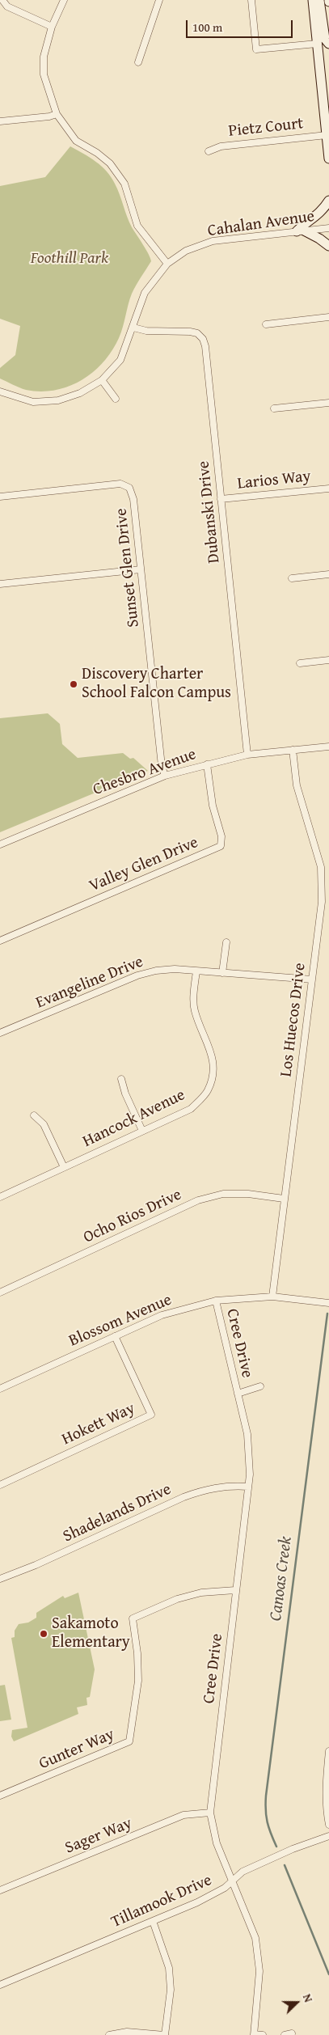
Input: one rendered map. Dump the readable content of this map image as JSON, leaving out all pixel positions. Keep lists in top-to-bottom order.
{
  "streets": {
    "street": [
      "Pietz Court",
      "Cahalan Avenue",
      "Larios Way",
      "Dubanski Drive",
      "Sunset Glen Drive",
      "Chesbro Avenue",
      "Valley Glen Drive",
      "Evangeline Drive",
      "Los Huecos Drive",
      "Hancock Avenue",
      "Ocho Rios Drive",
      "Blossom Avenue",
      "Cree Drive",
      "Hokett Way",
      "Shadelands Drive",
      "Gunter Way",
      "Sager Way",
      "Tillamook Drive"
    ]
  },
  "crossings": [
    ["Cahalan Avenue", "Dubanski Drive"],
    ["Larios Way", "Dubanski Drive"],
    ["Dubanski Drive", "Chesbro Avenue"],
    ["Sunset Glen Drive", "Chesbro Avenue"],
    ["Chesbro Avenue", "Valley Glen Drive"],
    ["Chesbro Avenue", "Los Huecos Drive"],
    ["Evangeline Drive", "Los Huecos Drive"],
    ["Evangeline Drive", "Hancock Avenue"],
    ["Los Huecos Drive", "Ocho Rios Drive"],
    ["Los Huecos Drive", "Blossom Avenue"],
    ["Blossom Avenue", "Cree Drive"],
    ["Blossom Avenue", "Hokett Way"],
    ["Cree Drive", "Shadelands Drive"],
    ["Cree Drive", "Gunter Way"],
    ["Cree Drive", "Sager Way"],
    ["Cree Drive", "Tillamook Drive"]
  ],
  "water": ["Canoas Creek"],
  "parks": ["Foothill Park"],
  "places": ["Discovery Charter School Falcon Campus", "Sakamoto Elementary"],
  "scale_bar": "100 m",
  "north": "right"
}
